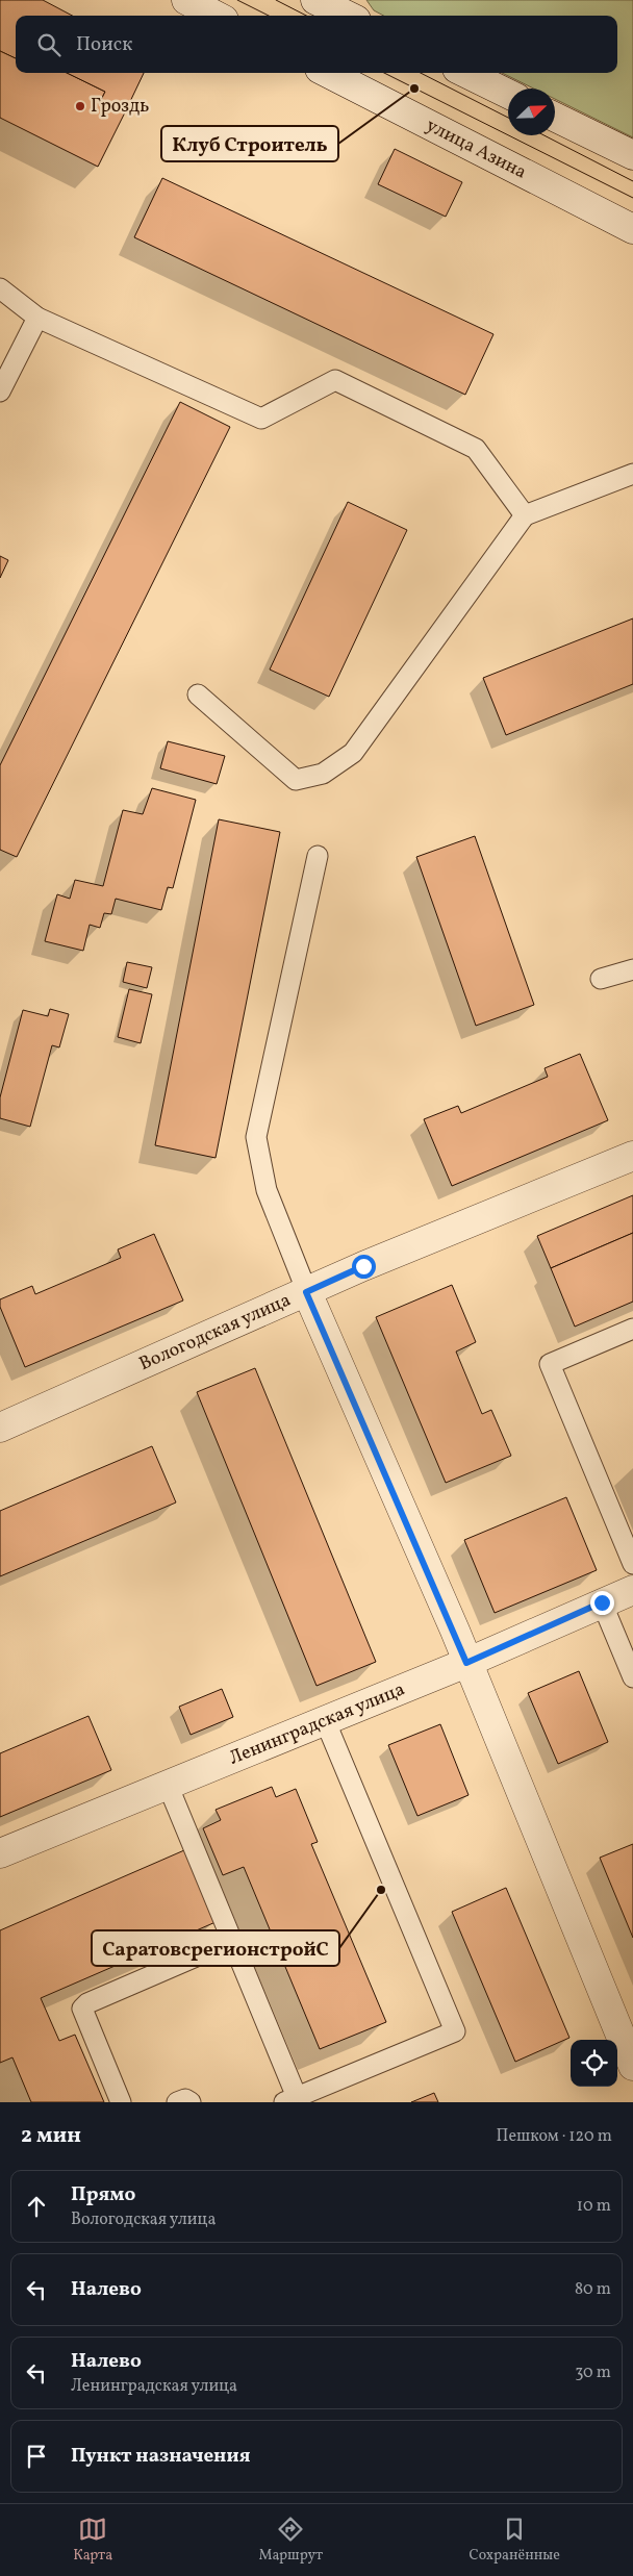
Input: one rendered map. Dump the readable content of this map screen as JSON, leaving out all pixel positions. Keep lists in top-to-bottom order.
{
  "streets": {
    "street": ["улица Азина", "Вологодская улица", "Ленинградская улица"]
  },
  "places": ["Клуб Строитель", "Гроздь", "СаратовсрегионстройС"],
  "north": "top right",
  "page": {
    "search": "Поиск",
    "heading": ["2 мин", "Пешком · 120 m"],
    "list": [
      ["Прямо", "Вологодская улица", "10 m"],
      ["Налево", "80 m"],
      ["Налево", "Ленинградская улица", "30 m"],
      "Пункт назначения"
    ],
    "nav": ["Карта", "Маршрут", "Сохранённые"]
  }
}
